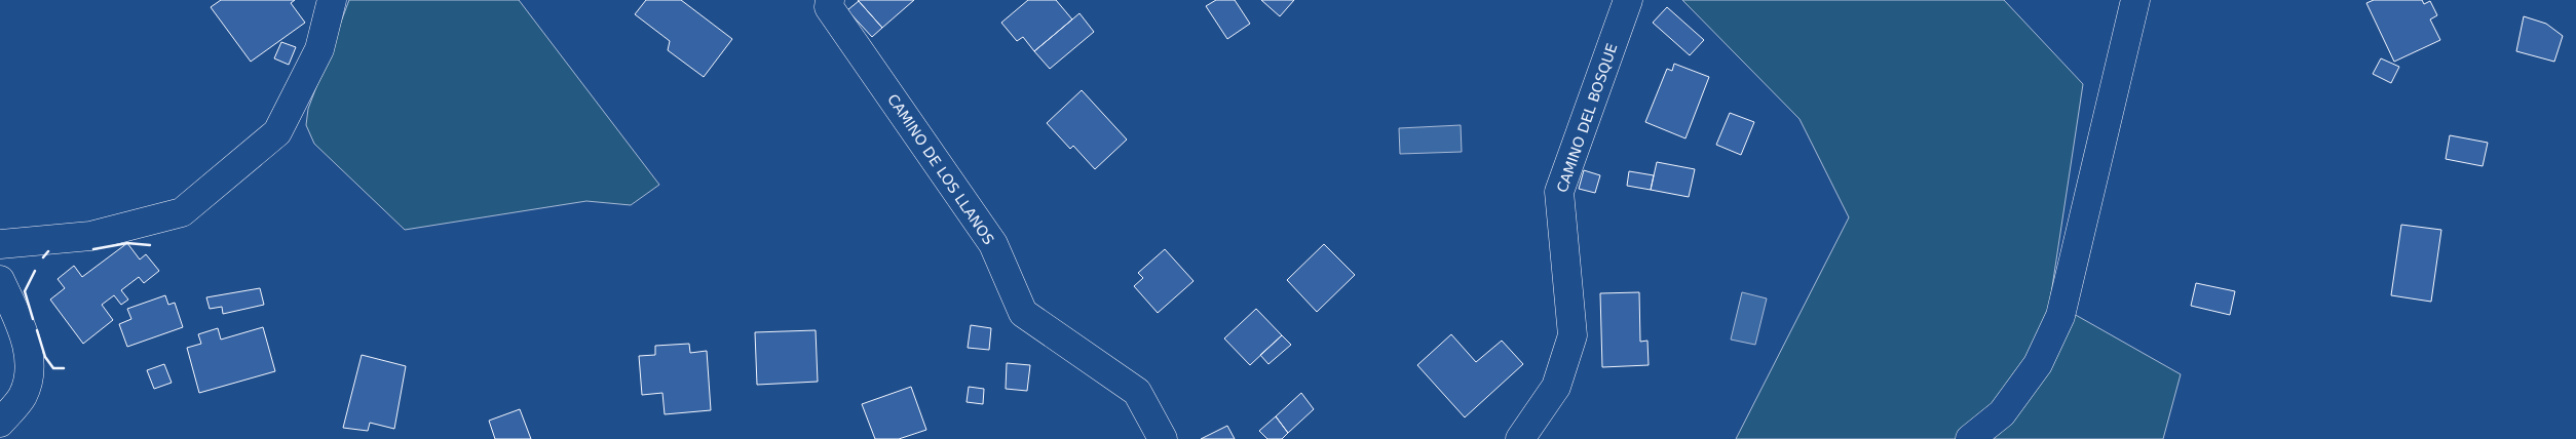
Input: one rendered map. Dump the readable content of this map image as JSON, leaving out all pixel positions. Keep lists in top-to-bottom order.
{
  "streets": {
    "main road": ["CAMINO DEL BOSQUE", "CAMINO DE LOS LLANOS"]
  }
}
